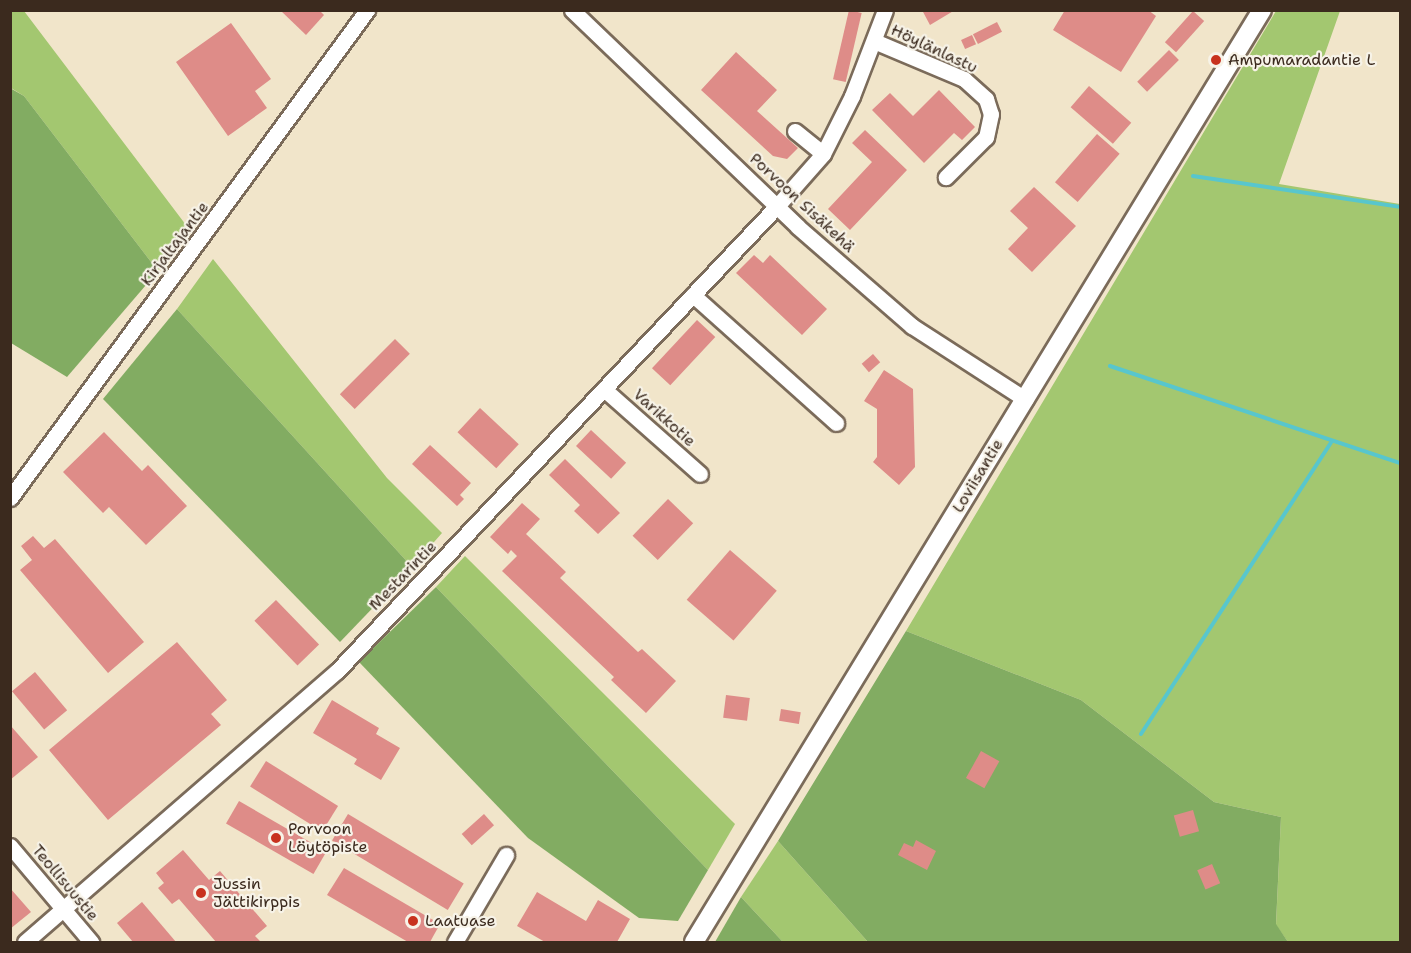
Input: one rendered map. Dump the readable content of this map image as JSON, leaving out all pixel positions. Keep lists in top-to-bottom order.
{
  "streets": {
    "main road": ["Loviisantie"],
    "street": [
      "Höylänlastu",
      "Porvoon Sisäkehä",
      "Kirjaltajantie",
      "Varikkotie",
      "Mestarintie",
      "Teollisuustie"
    ]
  },
  "crossings": [
    ["Höylänlastu", "Mestarintie"],
    ["Porvoon Sisäkehä", "Loviisantie"],
    ["Porvoon Sisäkehä", "Mestarintie"],
    ["Varikkotie", "Mestarintie"],
    ["Mestarintie", "Teollisuustie"]
  ],
  "places": [
    "Ampumaradantie L",
    "Porvoon Löytöpiste",
    "Jussin Jättikirppis",
    "Laatuase"
  ]
}
